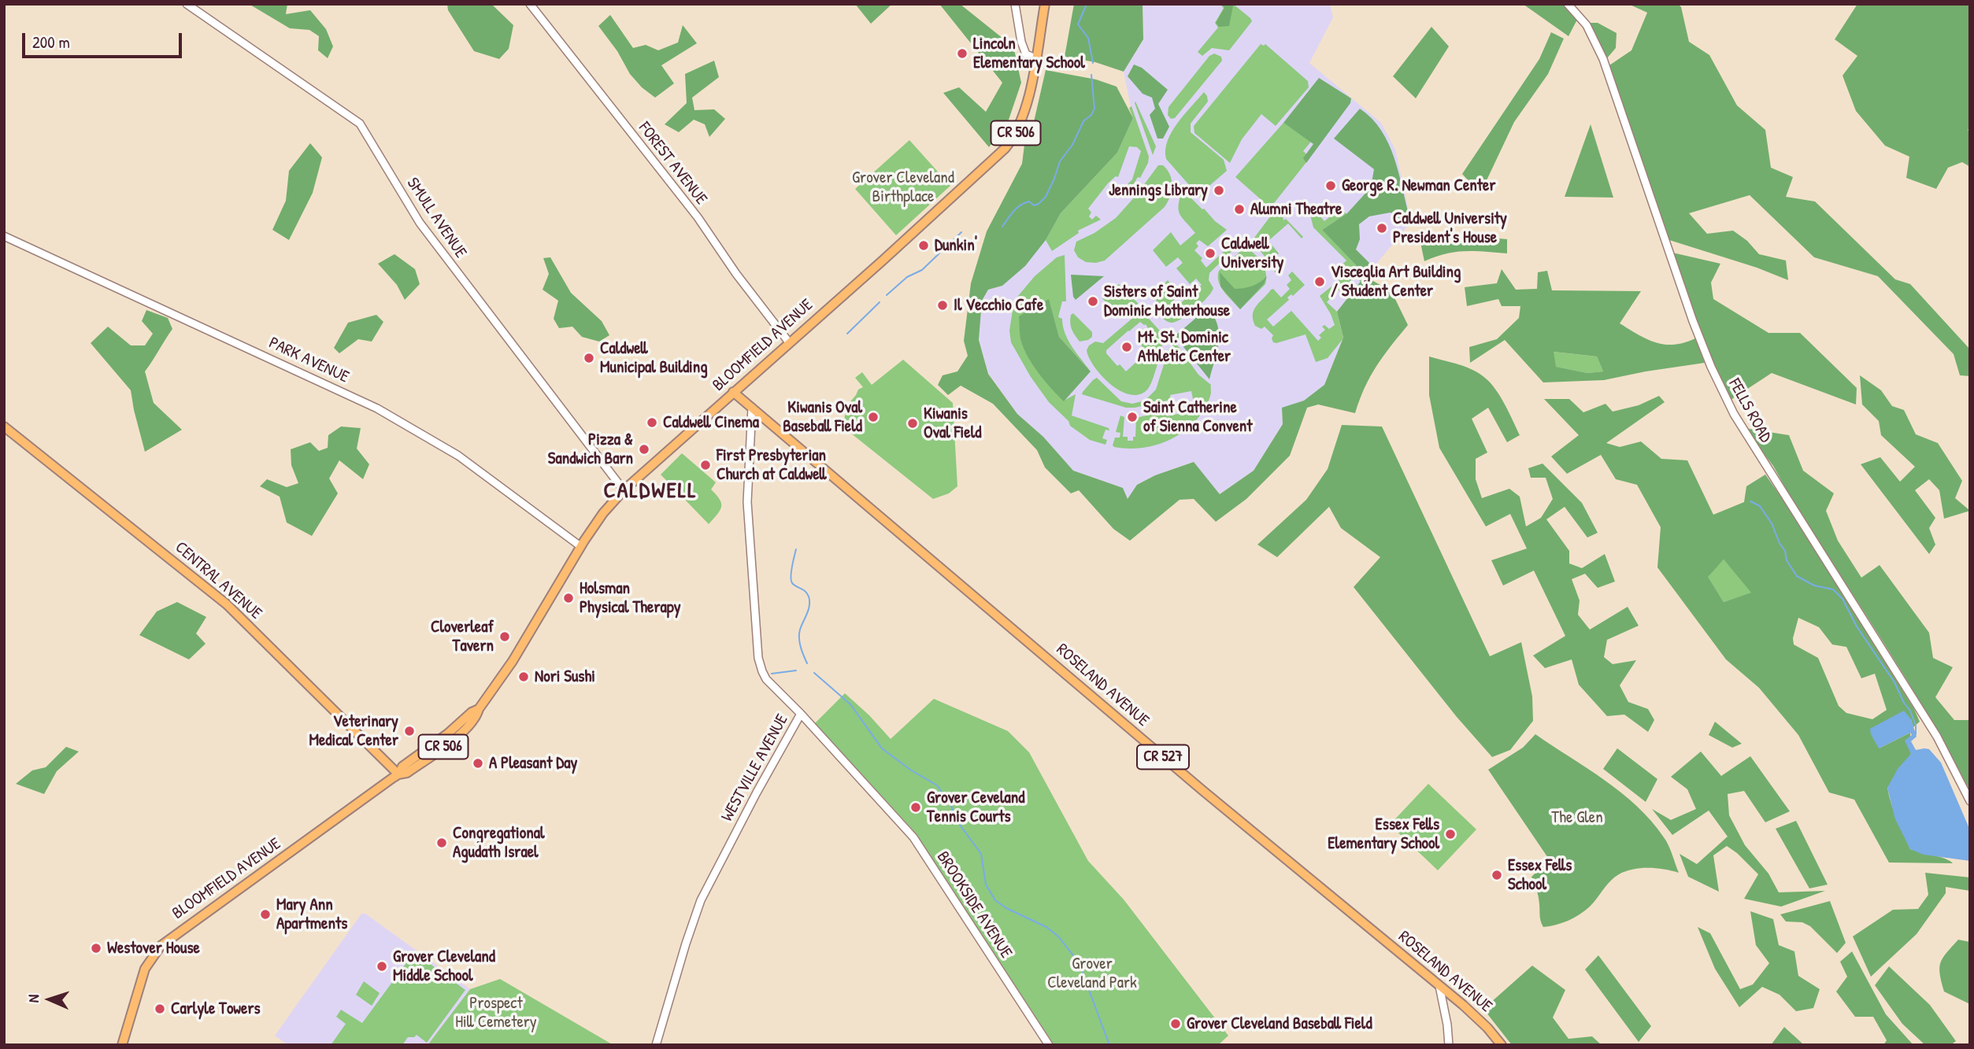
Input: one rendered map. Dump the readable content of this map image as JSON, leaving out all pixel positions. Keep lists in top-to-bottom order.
{
  "streets": {
    "main road": [
      "CR 506",
      "BLOOMFIELD AVENUE",
      "CENTRAL AVENUE",
      "ROSELAND AVENUE",
      "CR 527"
    ],
    "street": [
      "FOREST AVENUE",
      "SMULL AVENUE",
      "PARK AVENUE",
      "FELLS ROAD",
      "WESTVILLE AVENUE",
      "BROOKSIDE AVENUE"
    ]
  },
  "crossings": [
    ["FOREST AVENUE", "BLOOMFIELD AVENUE"],
    ["SMULL AVENUE", "BLOOMFIELD AVENUE"],
    ["BLOOMFIELD AVENUE", "PARK AVENUE"],
    ["BLOOMFIELD AVENUE", "CENTRAL AVENUE"],
    ["BLOOMFIELD AVENUE", "ROSELAND AVENUE"],
    ["ROSELAND AVENUE", "WESTVILLE AVENUE"],
    ["WESTVILLE AVENUE", "BROOKSIDE AVENUE"]
  ],
  "districts": ["CALDWELL"],
  "parks": [
    "Grover Cleveland Birthplace",
    "The Glen",
    "Grover Cleveland Park",
    "Prospect Hill Cemetery"
  ],
  "places": [
    "Lincoln Elementary School",
    "George R. Newman Center",
    "Jennings Library",
    "Alumni Theatre",
    "Caldwell University President's House",
    "Dunkin'",
    "Caldwell University",
    "Visceglia Art Building / Student Center",
    "Sisters of Saint Dominic Motherhouse",
    "Il Vecchio Cafe",
    "Mt. St. Dominic Athletic Center",
    "Caldwell Municipal Building",
    "Kiwanis Oval Baseball Field",
    "Saint Catherine of Sienna Convent",
    "Caldwell Cinema",
    "Kiwanis Oval Field",
    "Pizza & Sandwich Barn",
    "First Presbyterian Church at Caldwell",
    "Holsman Physical Therapy",
    "Cloverleaf Tavern",
    "Nori Sushi",
    "Veterinary Medical Center",
    "A Pleasant Day",
    "Grover Ceveland Tennis Courts",
    "Essex Fells Elementary School",
    "Congregational Agudath Israel",
    "Essex Fells School",
    "Mary Ann Apartments",
    "Westover House",
    "Grover Cleveland Middle School",
    "Carlyle Towers",
    "Grover Cleveland Baseball Field"
  ],
  "scale_bar": "200 m",
  "north": "left"
}
